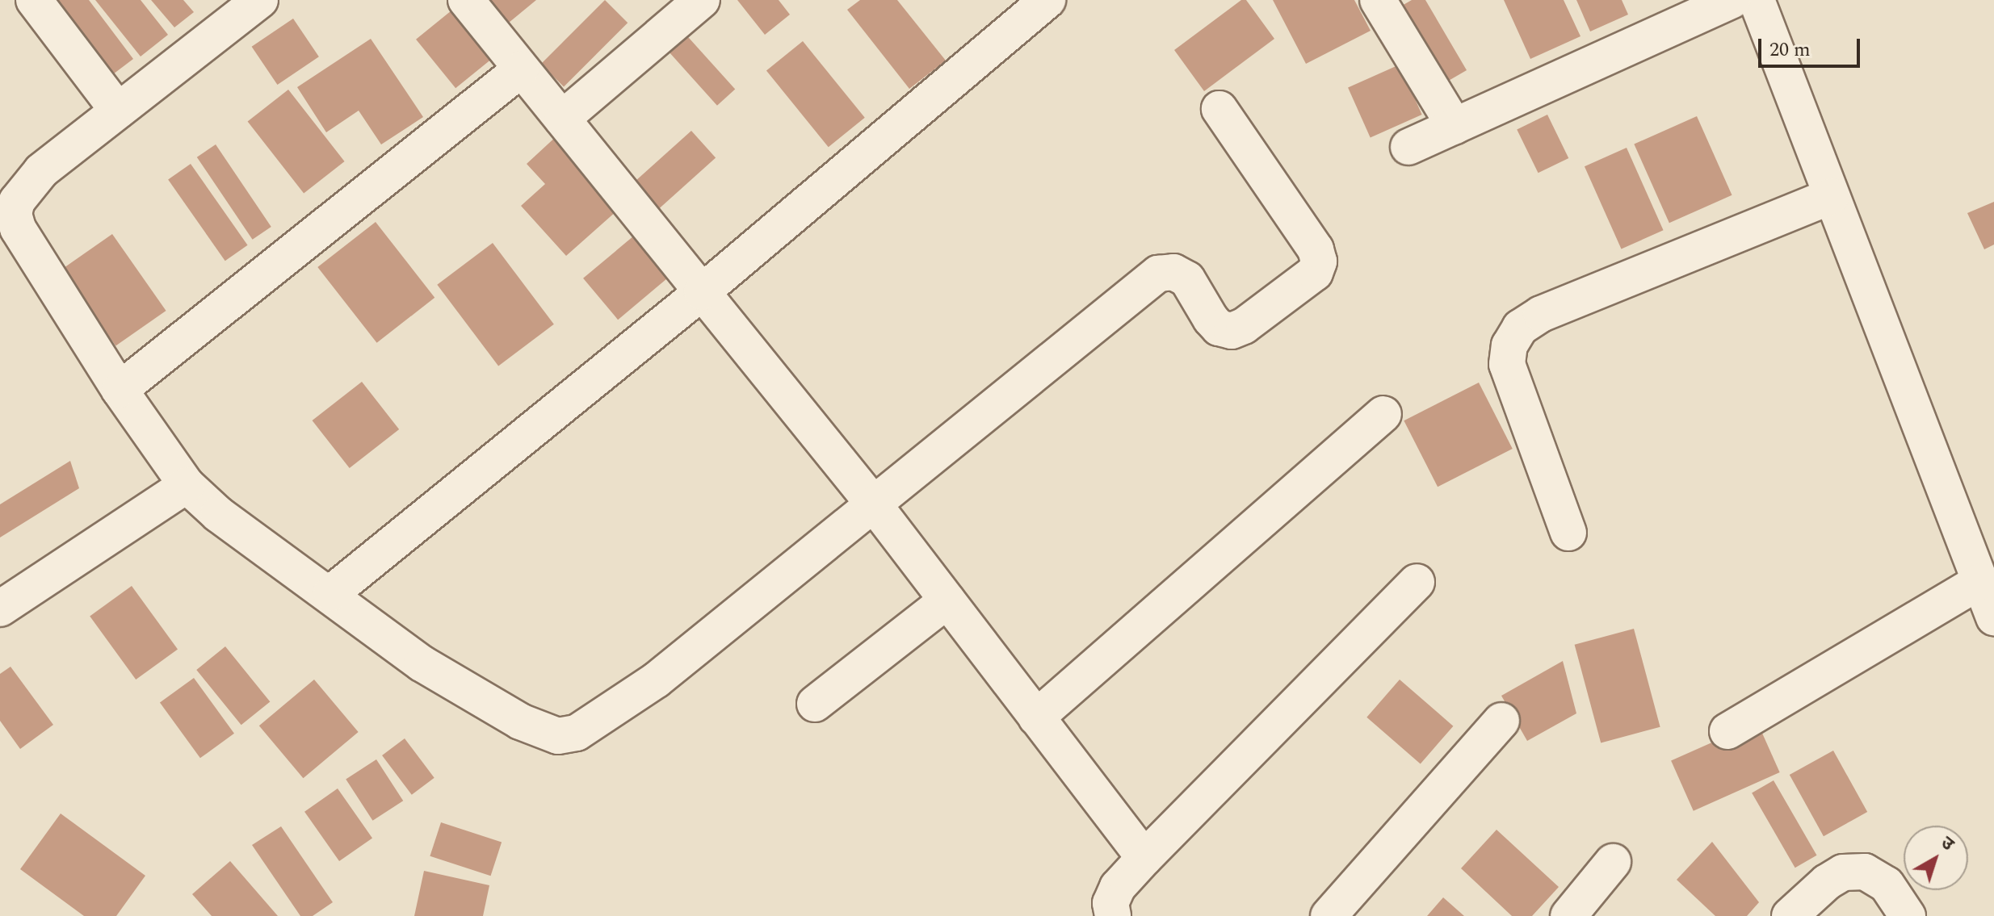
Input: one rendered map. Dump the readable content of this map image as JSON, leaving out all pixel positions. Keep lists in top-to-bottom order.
{
  "scale_bar": "20 m",
  "north": "top right"
}
